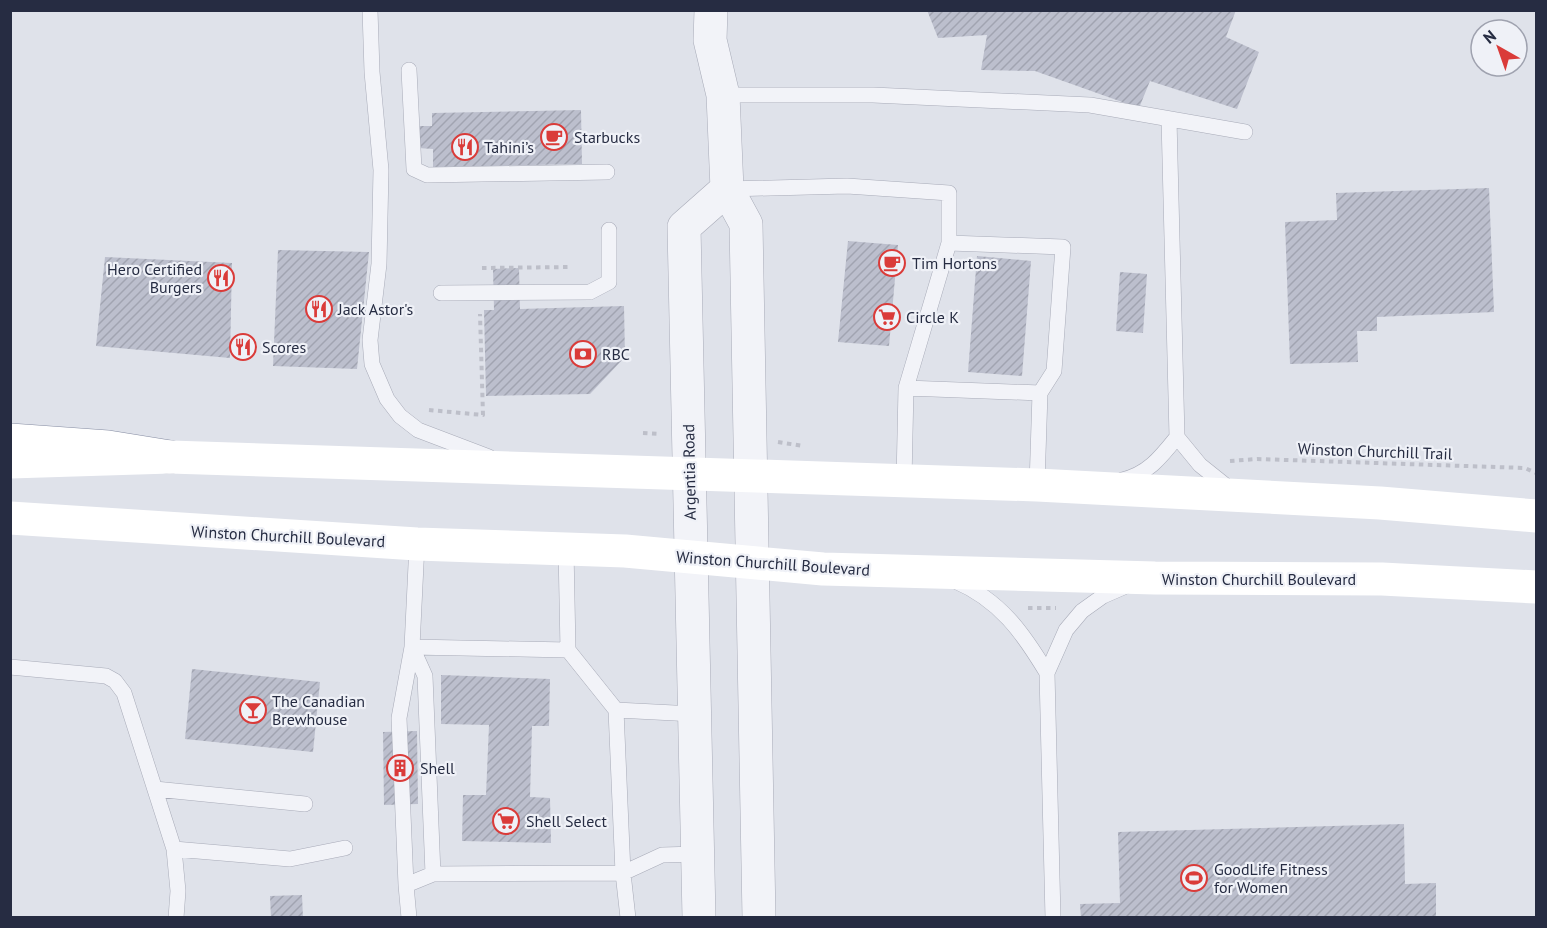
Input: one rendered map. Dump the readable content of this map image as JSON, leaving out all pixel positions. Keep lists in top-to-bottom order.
{
  "streets": {
    "main road": ["Winston Churchill Boulevard"],
    "street": ["Argentia Road"],
    "path": ["Winston Churchill Trail"]
  },
  "crossings": [
    ["Argentia Road", "Winston Churchill Boulevard"]
  ],
  "places": {
    "cafe": ["Starbucks", "Tim Hortons"],
    "restaurant": [
      "Tahini’s",
      "Hero Certified Burgers",
      "Jack Astor's",
      "Scores"
    ],
    "supermarket": ["Circle K", "Shell Select"],
    "bank": ["RBC"],
    "bar": ["The Canadian Brewhouse"],
    "building": ["Shell"],
    "sports": ["GoodLife Fitness for Women"]
  },
  "north": "top left"
}
